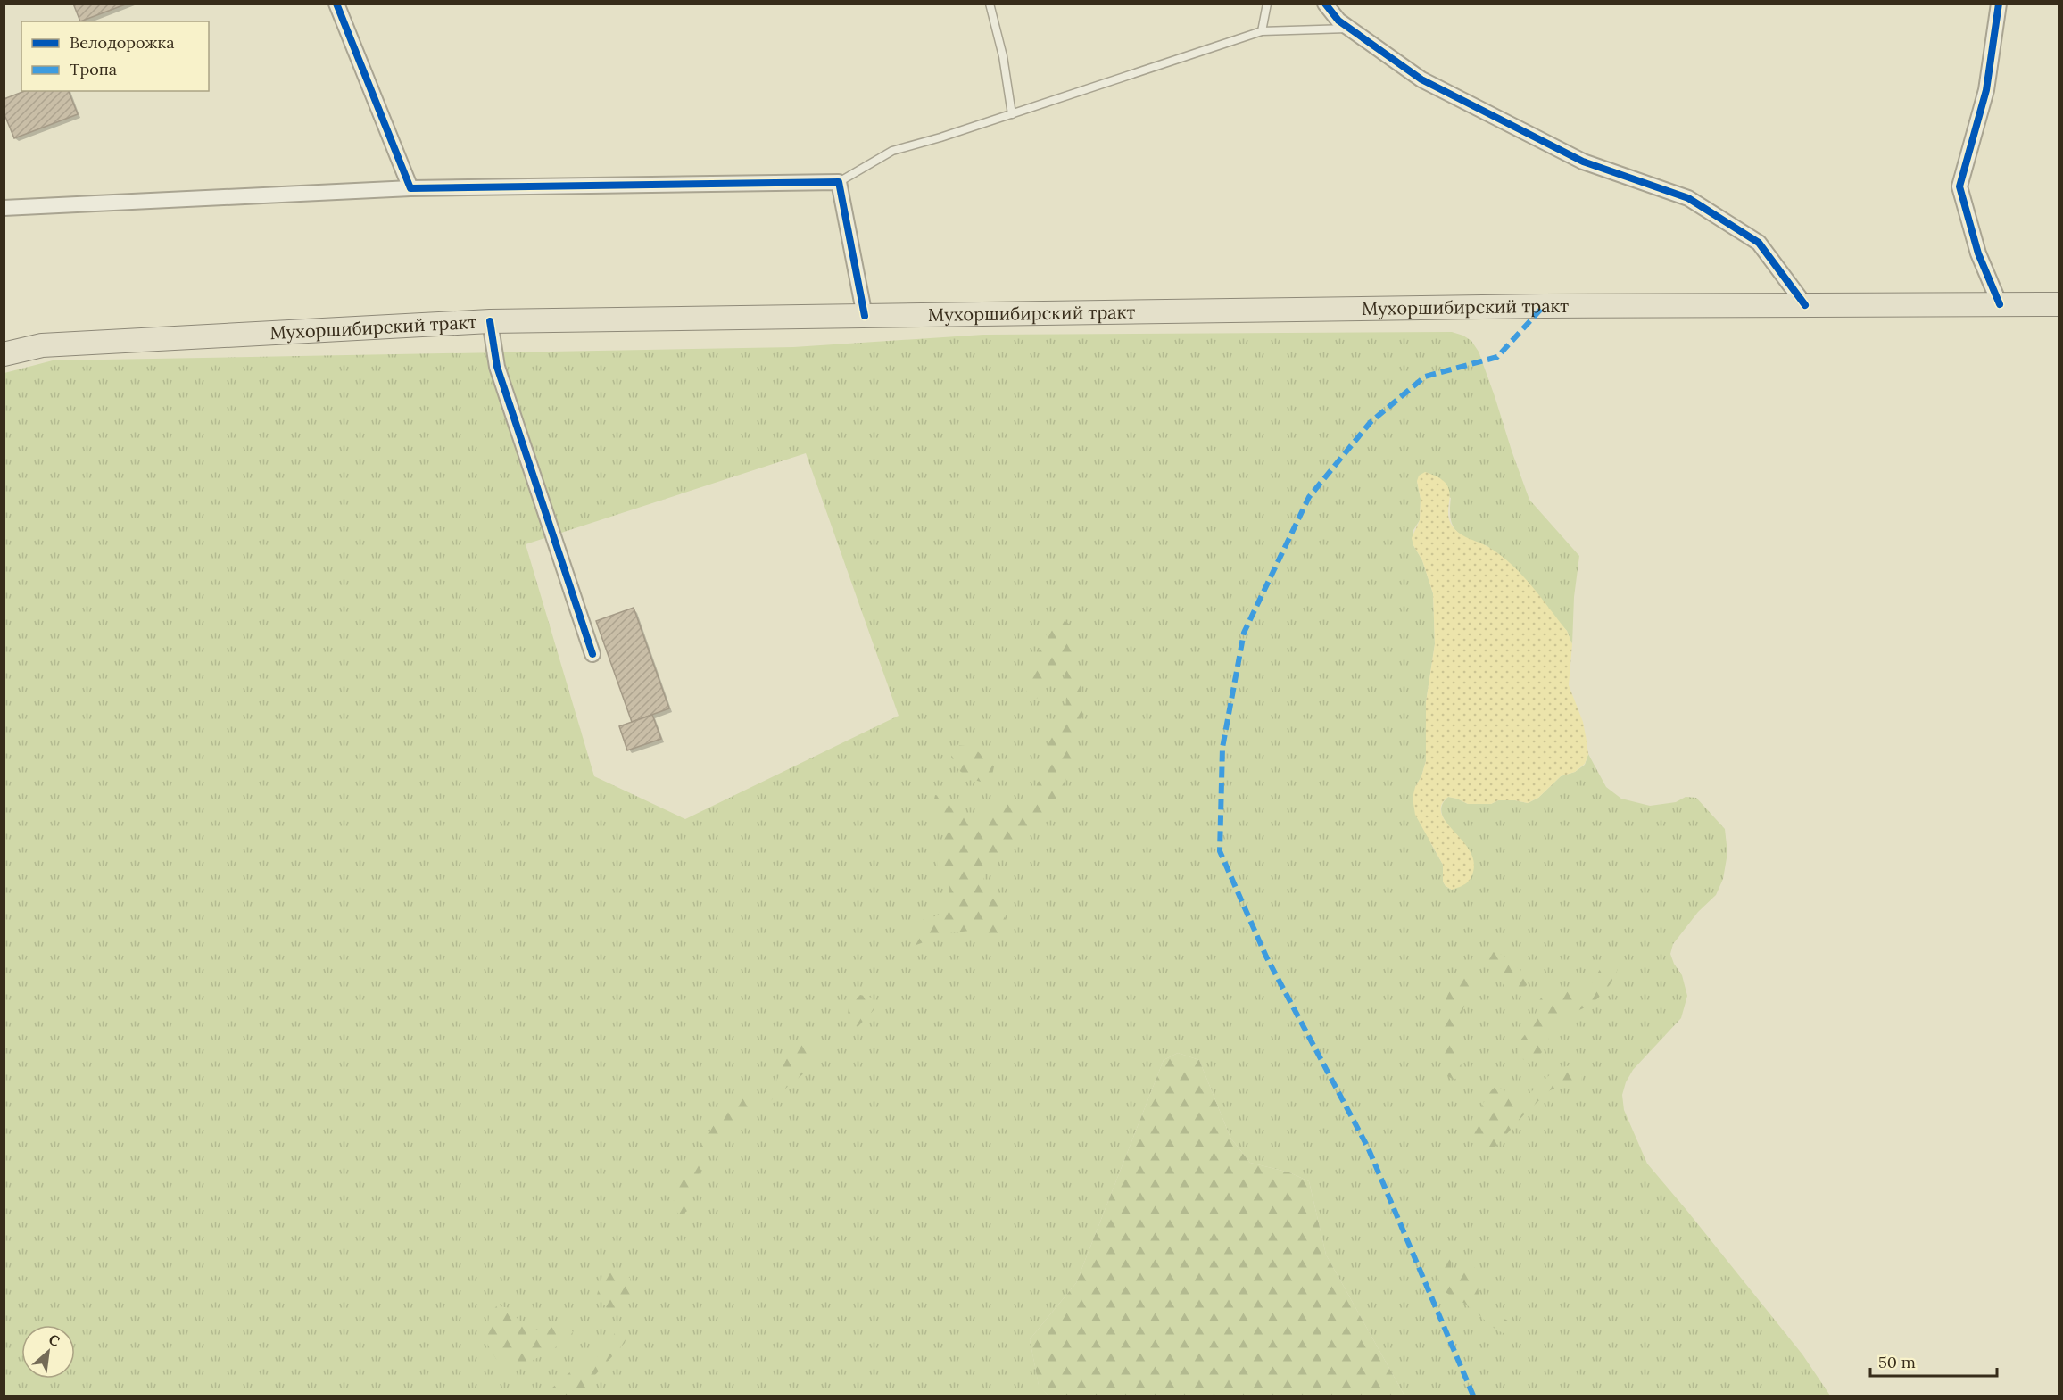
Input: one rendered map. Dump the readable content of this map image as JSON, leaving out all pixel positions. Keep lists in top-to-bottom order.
{
  "streets": {
    "main road": ["Мухоршибирский тракт"]
  },
  "legend": ["Велодорожка", "Тропа"],
  "scale_bar": "50 m",
  "north": "top right"
}
